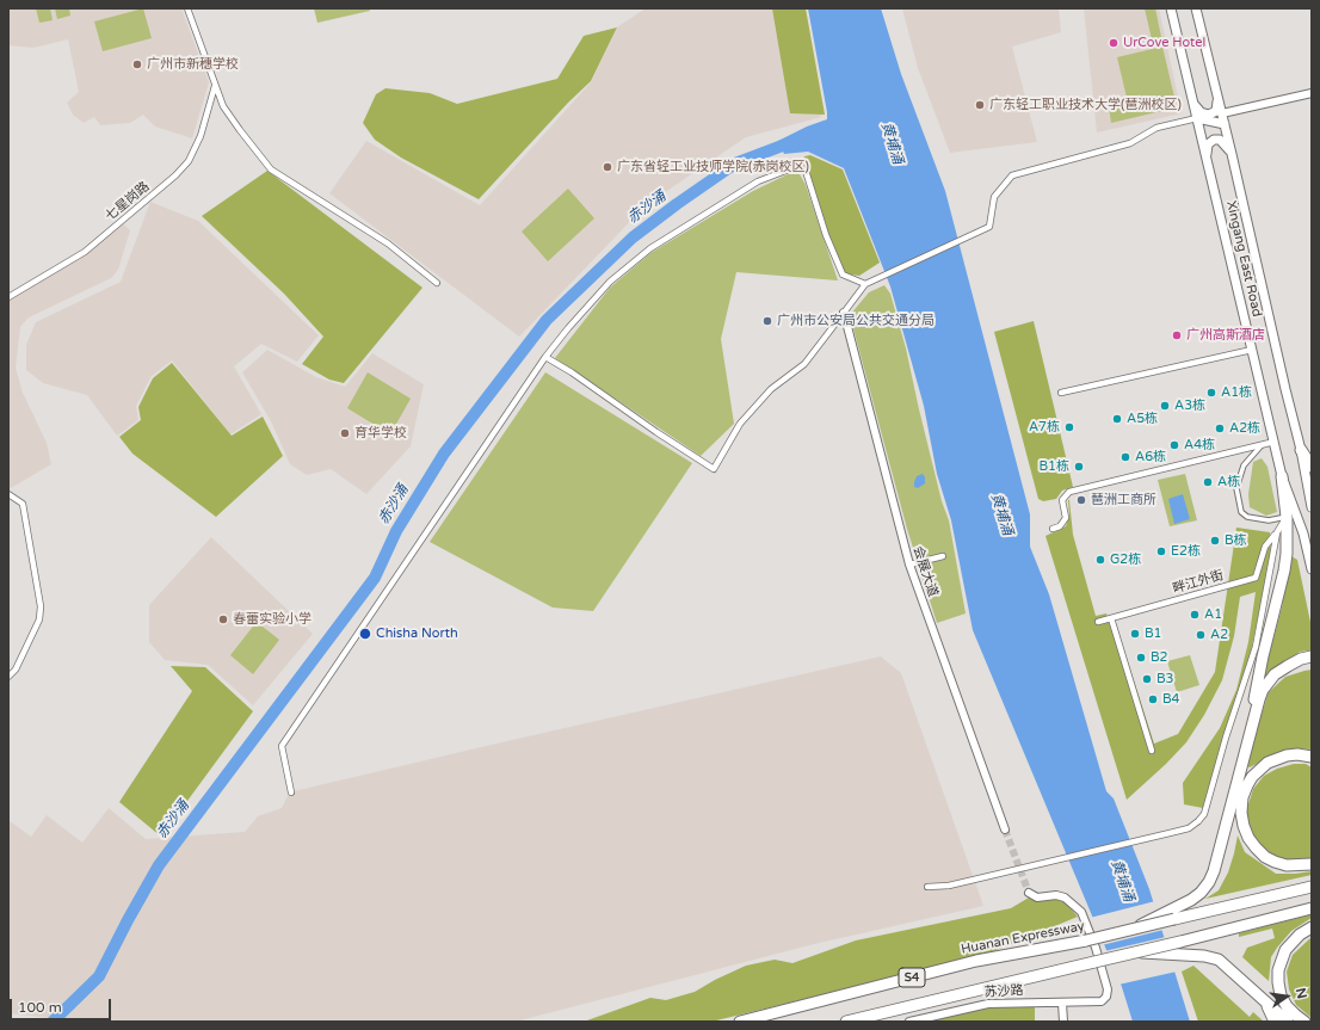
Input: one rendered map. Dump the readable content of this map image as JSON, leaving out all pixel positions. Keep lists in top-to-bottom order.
{
  "streets": {
    "highway": ["Huanan Expressway", "S4"],
    "main road": ["Xingang East Road"],
    "street": [
      "七星岗路",
      "会展大道",
      "畔江外街",
      "苏沙路"
    ]
  },
  "water": ["黄埔涌", "赤沙涌"],
  "places": [
    "UrCove Hotel",
    "广州市新穗学校",
    "广东轻工职业技术大学(琶洲校区)",
    "广东省轻工业技师学院(赤岗校区)",
    "广州市公安局公共交通分局",
    "广州高斯酒店",
    "A1栋",
    "A3栋",
    "A5栋",
    "A7栋",
    "A2栋",
    "育华学校",
    "A4栋",
    "A6栋",
    "B1栋",
    "A栋",
    "琶洲工商所",
    "B栋",
    "E2栋",
    "G2栋",
    "A1",
    "春蕾实验小学",
    "Chisha North",
    "B1",
    "A2",
    "B2",
    "B3",
    "B4"
  ],
  "scale_bar": "100 m",
  "north": "right"
}
